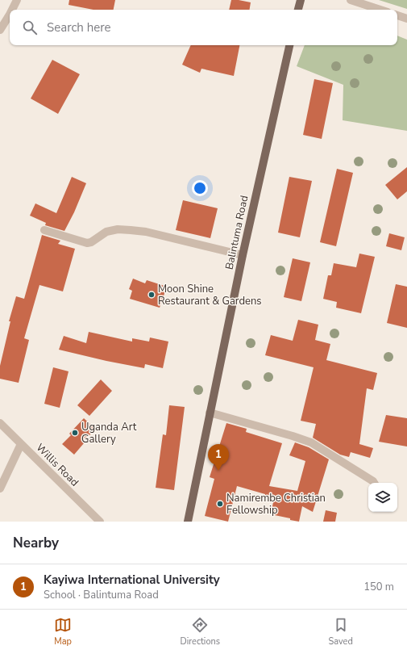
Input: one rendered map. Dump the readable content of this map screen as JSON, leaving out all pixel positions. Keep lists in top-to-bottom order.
{
  "streets": {
    "main road": ["Balintuma Road"],
    "street": ["Willis Road"]
  },
  "places": ["Moon Shine Restaurant & Gardens", "Uganda Art Gallery", "Namirembe Christian Fellowship"],
  "page": {
    "search": "Search here",
    "pins": "1",
    "heading": "Nearby",
    "list": [
      {
        "mark": "1",
        "name": "Kayiwa International University",
        "note": "School · Balintuma Road",
        "value": "150 m"
      }
    ],
    "nav": ["Map", "Directions", "Saved"]
  }
}
